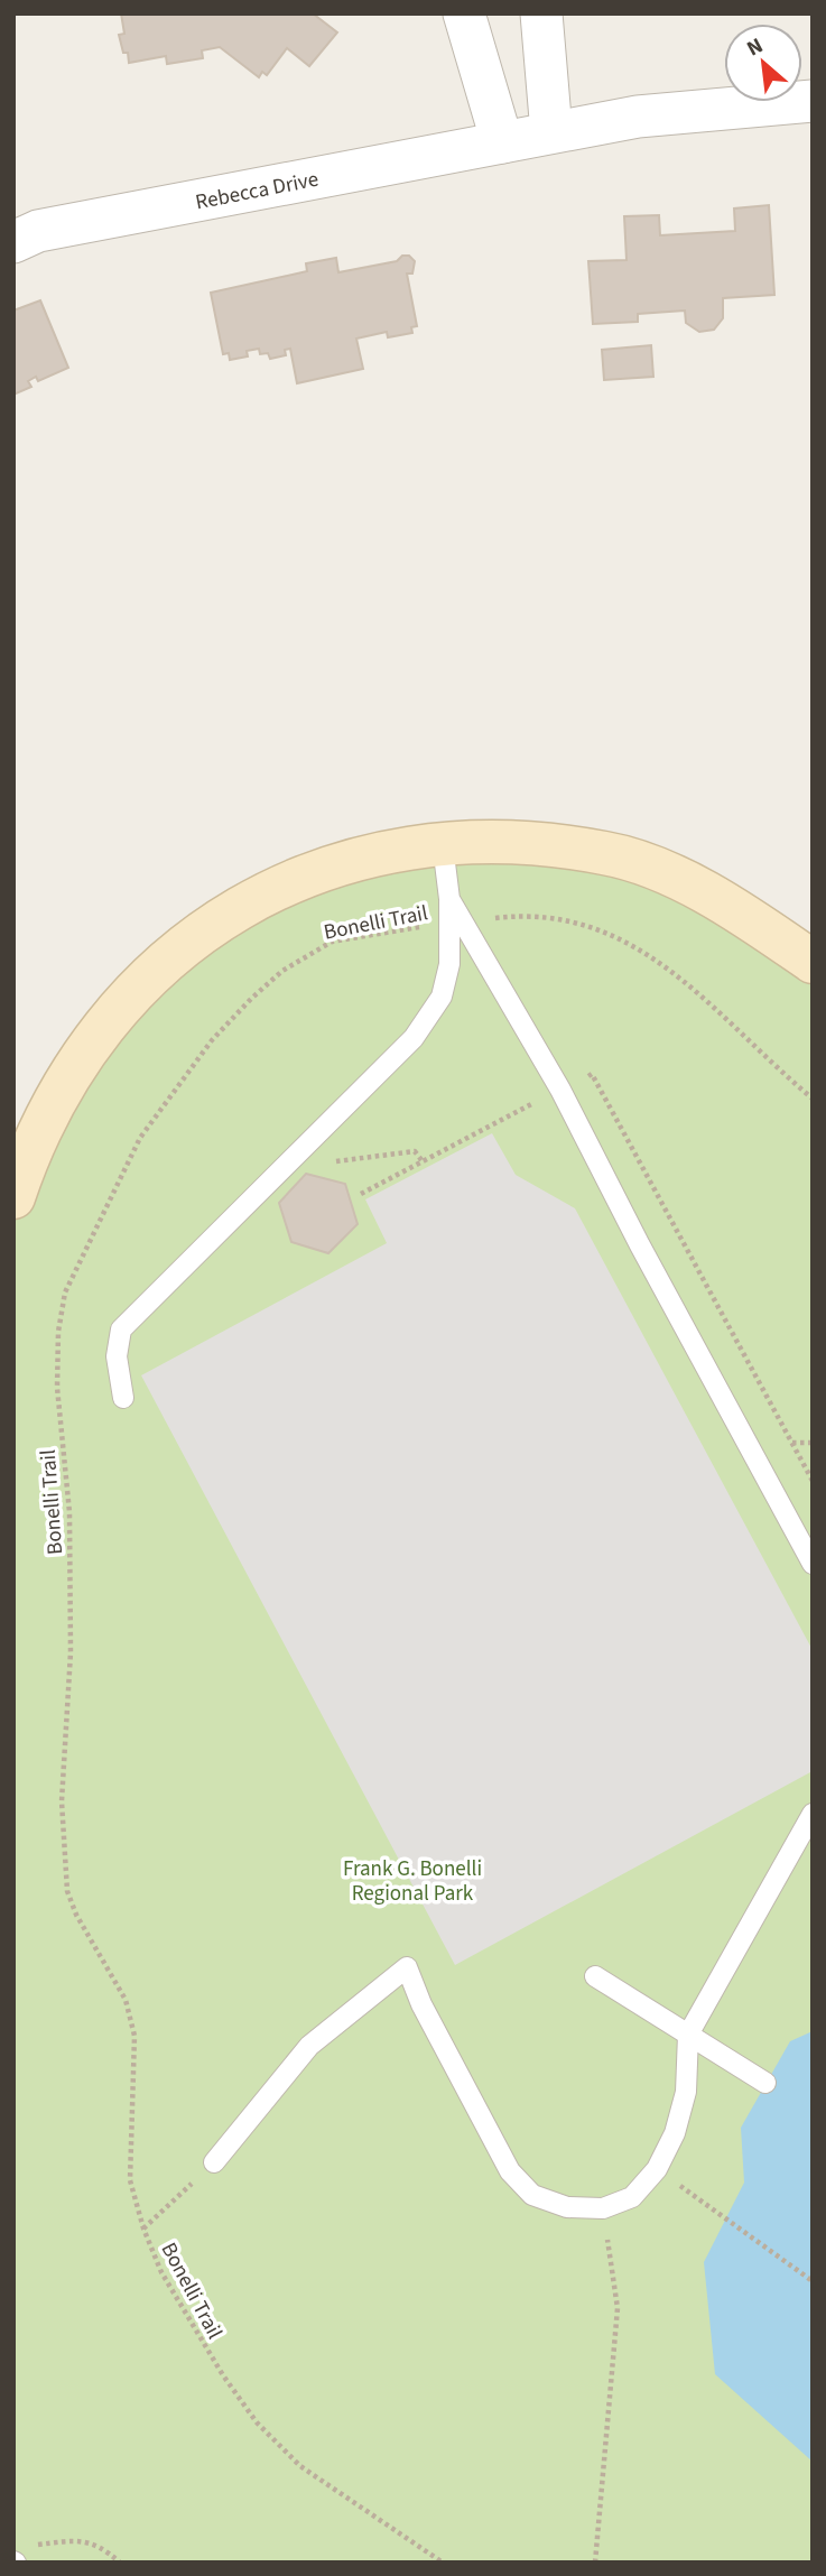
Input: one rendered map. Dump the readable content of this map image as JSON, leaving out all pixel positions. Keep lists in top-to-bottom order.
{
  "streets": {
    "street": ["Rebecca Drive"],
    "path": ["Bonelli Trail"]
  },
  "parks": ["Frank G. Bonelli Regional Park"],
  "north": "top left"
}
